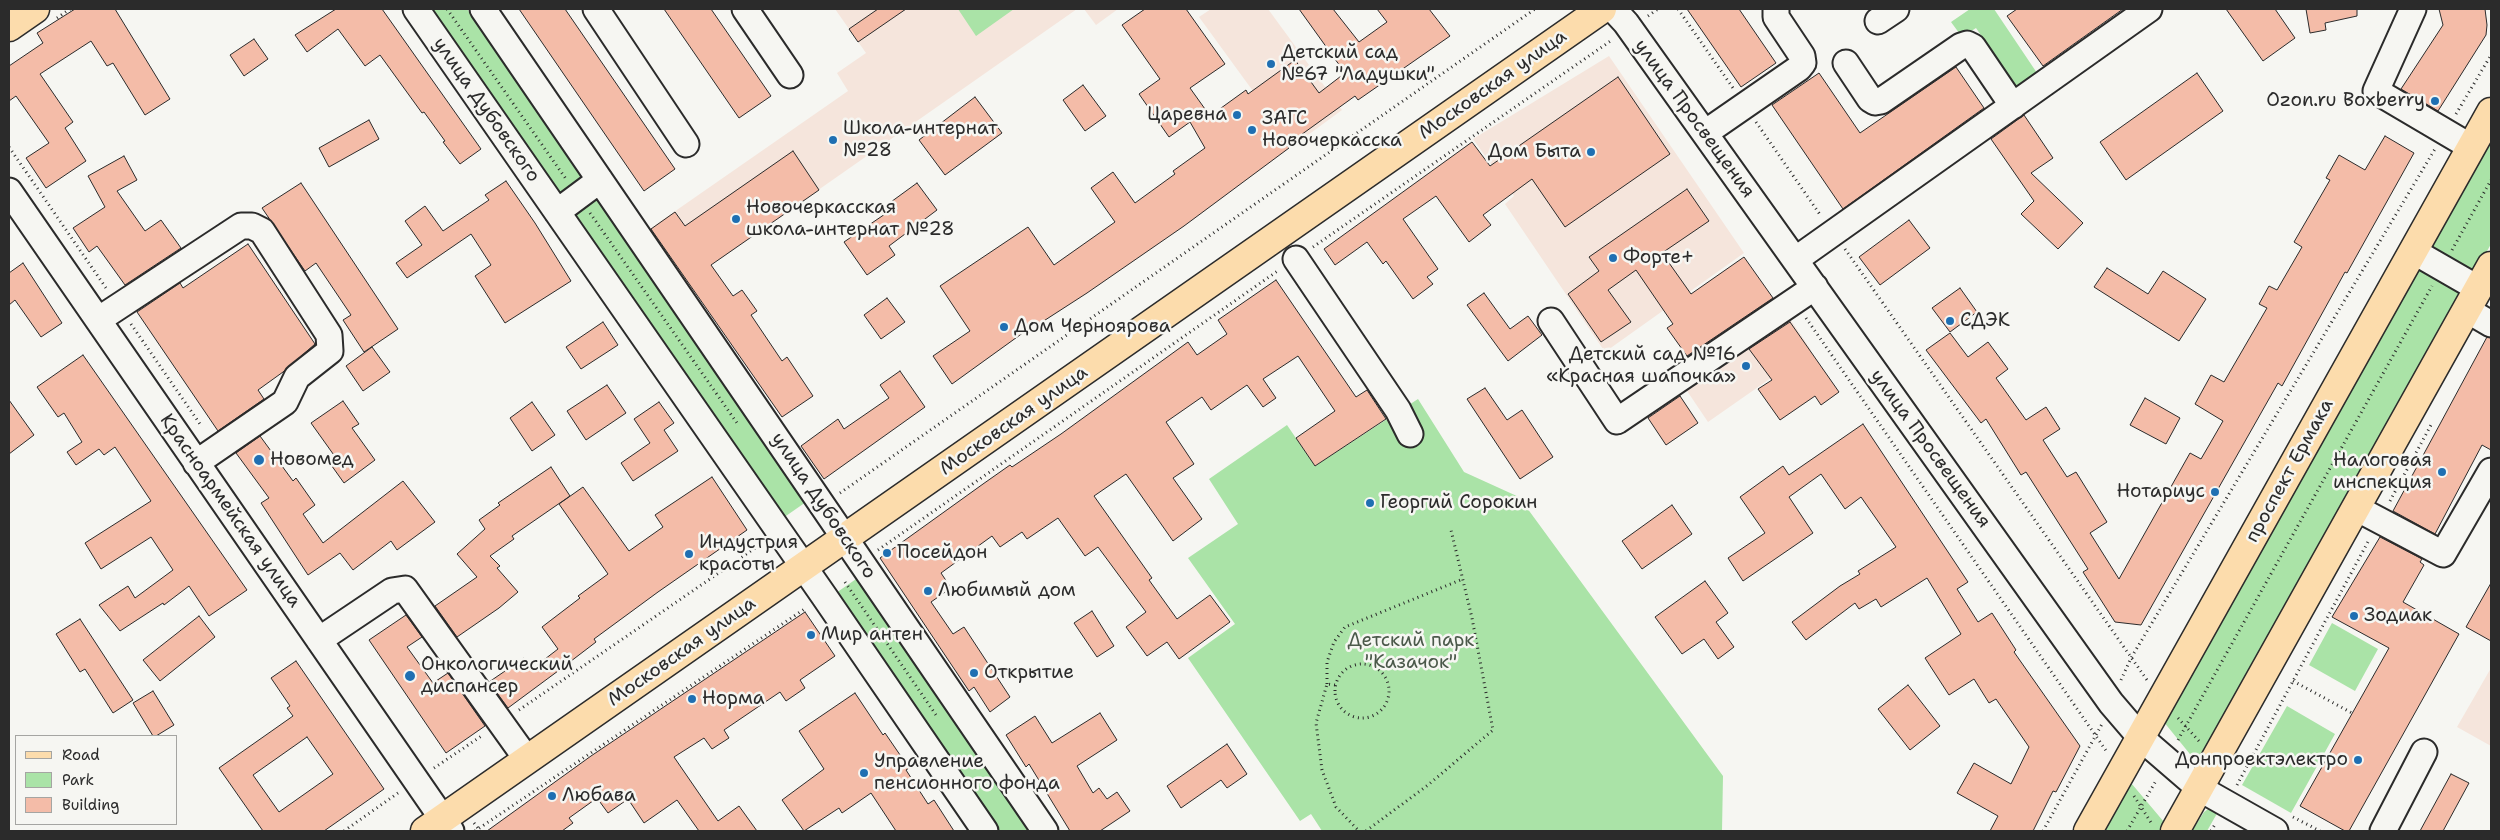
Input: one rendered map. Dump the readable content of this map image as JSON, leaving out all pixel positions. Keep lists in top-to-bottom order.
{
  "streets": {
    "main road": ["Московская улица", "проспект Ермака"],
    "street": ["улица Дубовского", "улица Просвещения", "Красноармейская улица"]
  },
  "crossings": [
    ["Московская улица", "улица Дубовского"],
    ["Московская улица", "Красноармейская улица"],
    ["улица Просвещения", "проспект Ермака"]
  ],
  "parks": ["Детский парк \"Казачок\""],
  "places": [
    "Детский сад №67 \"Ладушки\"",
    "Ozon.ru Boxberry",
    "Царевна",
    "ЗАГС Новочеркасска",
    "Школа-интернат №28",
    "Дом Быта",
    "Новочеркасская школа-интернат №28",
    "Форте+",
    "СДЭК",
    "Дом Черноярова",
    "Детский сад №16 «Красная шапочка»",
    "Новомед",
    "Налоговая инспекция",
    "Нотариус",
    "Георгий Сорокин",
    "Посейдон",
    "Индустрия красоты",
    "Любимый дом",
    "Зодиак",
    "Мир антен",
    "Открытие",
    "Онкологический диспансер",
    "Норма",
    "Донпроектэлектро",
    "Управление пенсионного фонда",
    "Любава"
  ],
  "legend": ["Road", "Park", "Building"]
}
